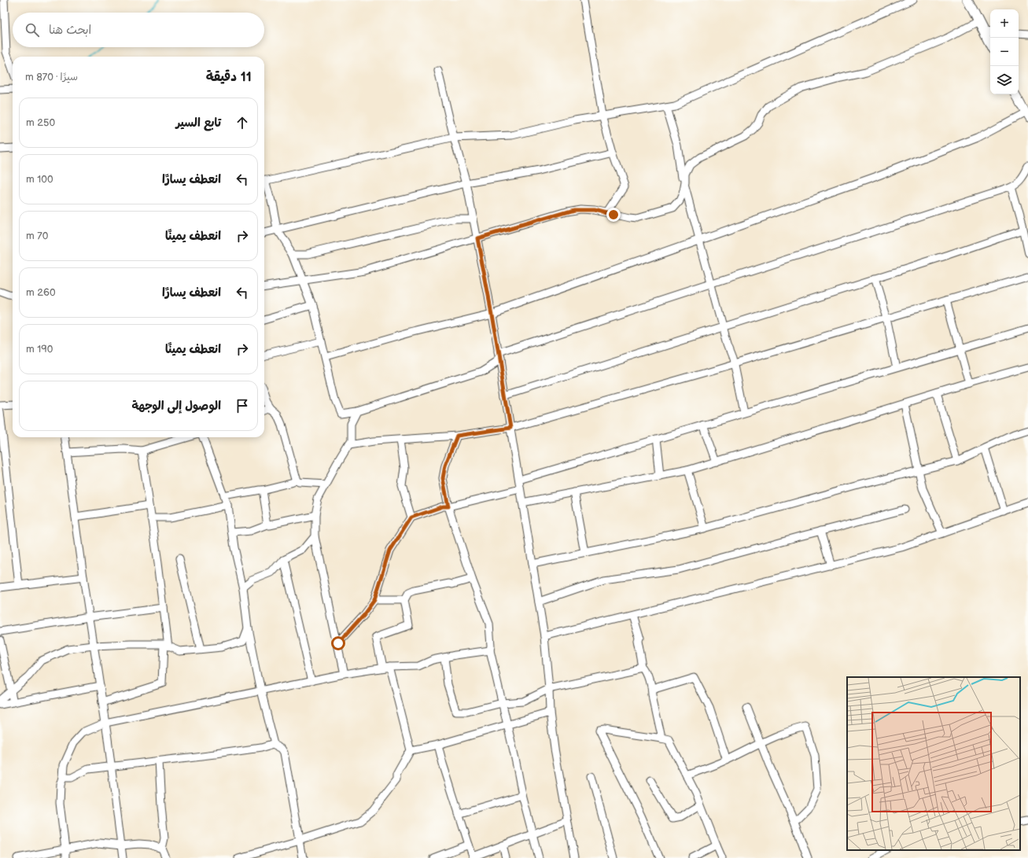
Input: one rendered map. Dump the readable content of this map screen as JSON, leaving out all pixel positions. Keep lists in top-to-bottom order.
{
  "page": {
    "map_buttons": ["+", "−"],
    "search": "ابحث هنا",
    "heading": ["11 دقيقة", "سيرًا · 870 m"],
    "list": [
      ["تابع السير", "250 m"],
      ["انعطف يسارًا", "100 m"],
      ["انعطف يمينًا", "70 m"],
      ["انعطف يسارًا", "260 m"],
      ["انعطف يمينًا", "190 m"],
      "الوصول إلى الوجهة"
    ]
  }
}
